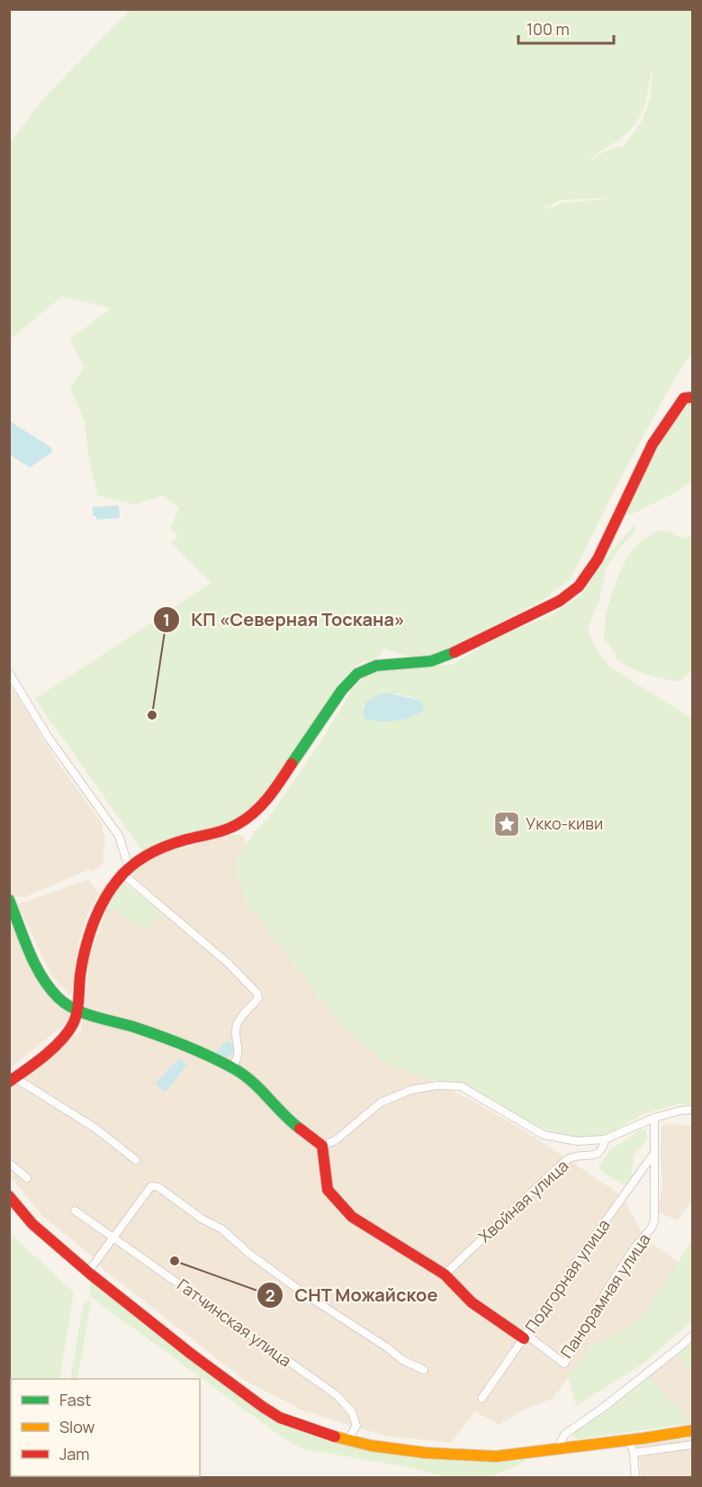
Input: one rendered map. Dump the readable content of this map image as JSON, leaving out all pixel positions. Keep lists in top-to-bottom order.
{
  "streets": {
    "street": [
      "Хвойная улица",
      "Подгорная улица",
      "Панорамная улица",
      "Гатчинская улица"
    ]
  },
  "crossings": [
    ["Подгорная улица", "Панорамная улица"]
  ],
  "places": {
    "other": ["КП «Северная Тоскана»", "СНТ Можайское"],
    "place": ["Укко-киви"]
  },
  "legend": ["Fast", "Slow", "Jam"],
  "scale_bar": "100 m"
}
